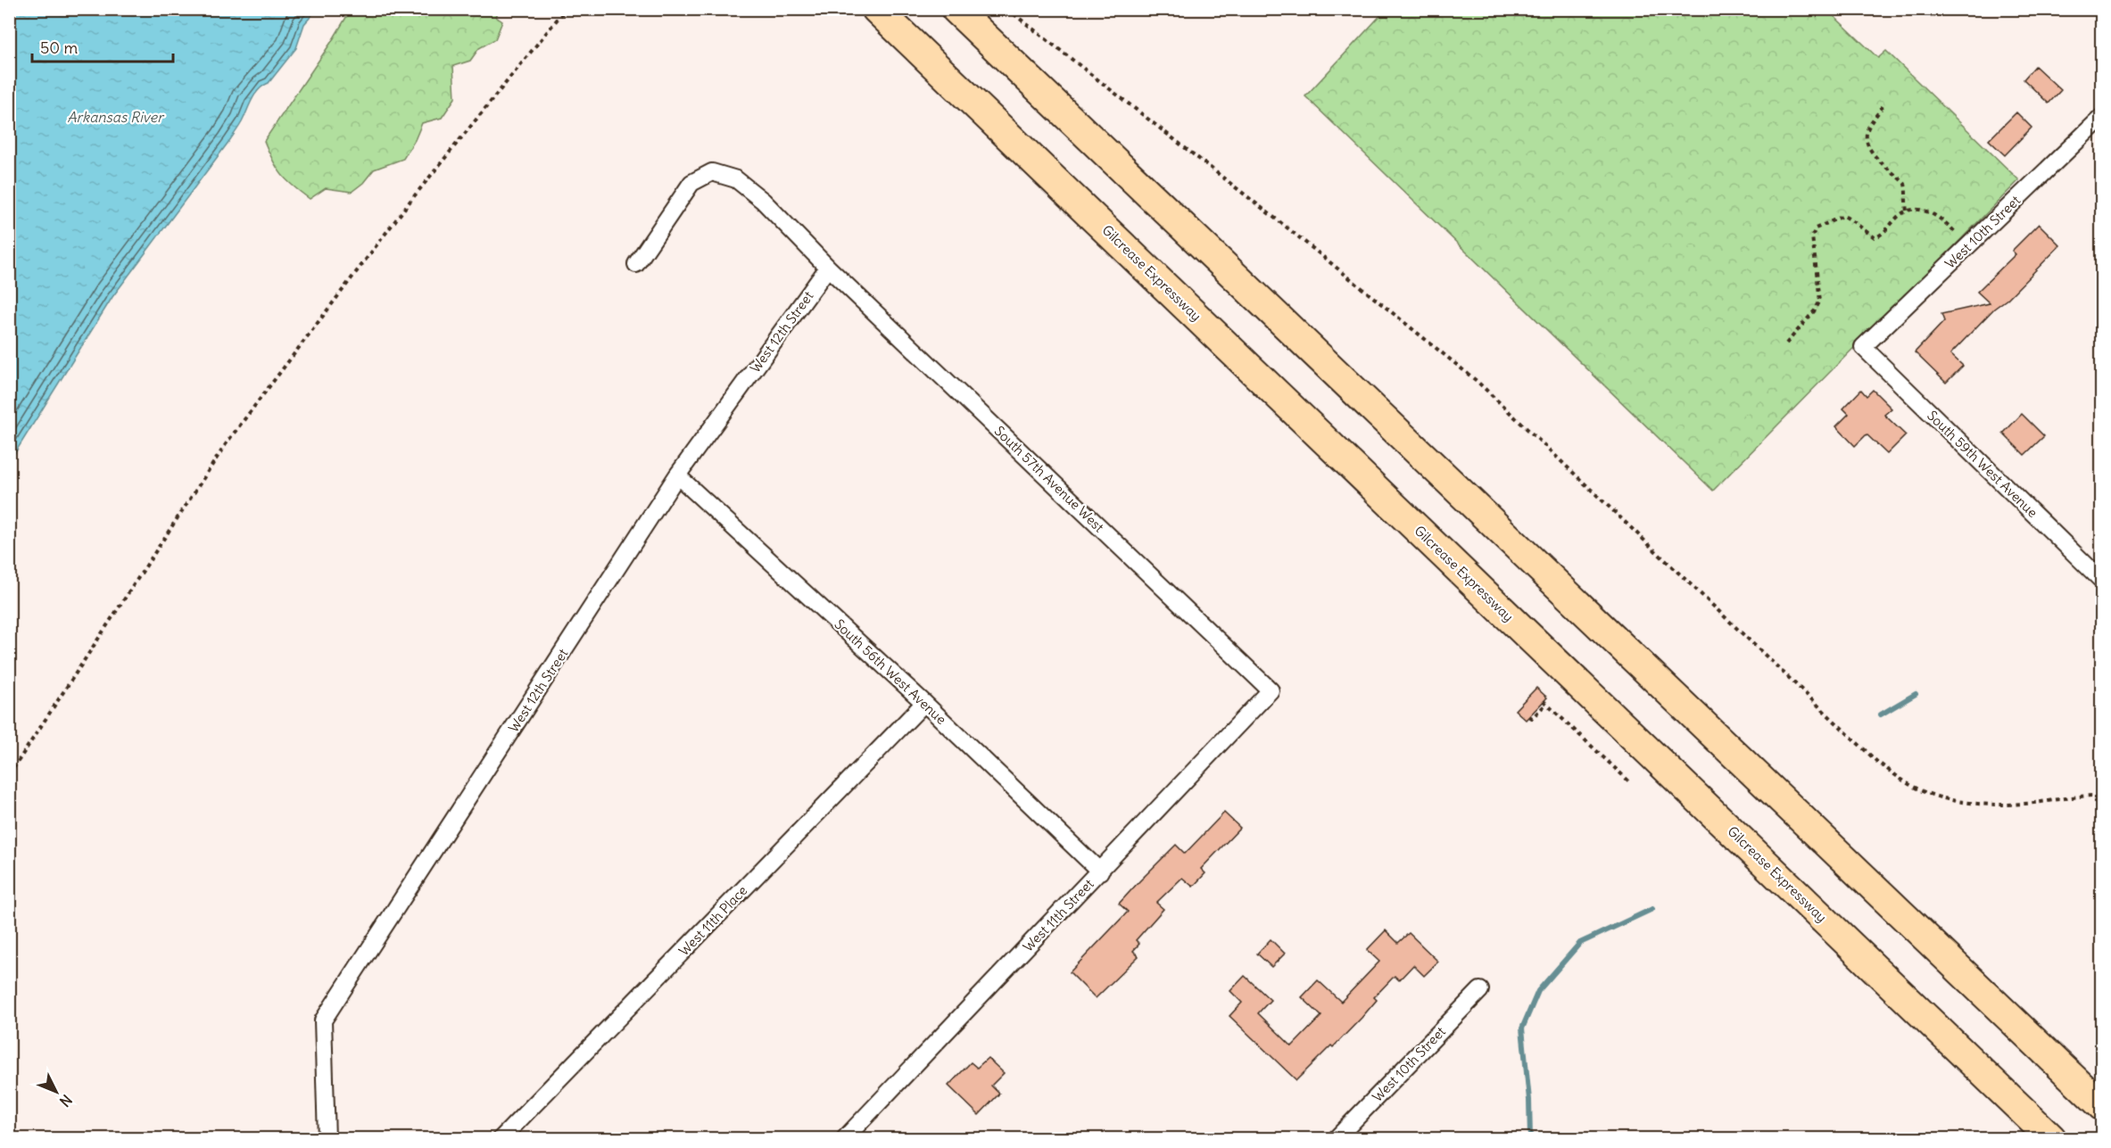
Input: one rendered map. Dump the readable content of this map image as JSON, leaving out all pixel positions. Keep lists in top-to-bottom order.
{
  "streets": {
    "highway": ["Gilcrease Expressway"],
    "street": [
      "West 10th Street",
      "West 12th Street",
      "South 59th West Avenue",
      "South 57th Avenue West",
      "South 56th West Avenue",
      "West 11th Street",
      "West 11th Place"
    ]
  },
  "crossings": [
    ["West 10th Street", "South 59th West Avenue"],
    ["West 12th Street", "South 57th Avenue West"],
    ["West 12th Street", "South 56th West Avenue"],
    ["South 57th Avenue West", "West 11th Street"],
    ["South 56th West Avenue", "West 11th Street"],
    ["South 56th West Avenue", "West 11th Place"]
  ],
  "water": ["Arkansas River"],
  "scale_bar": "50 m",
  "north": "bottom right"
}
